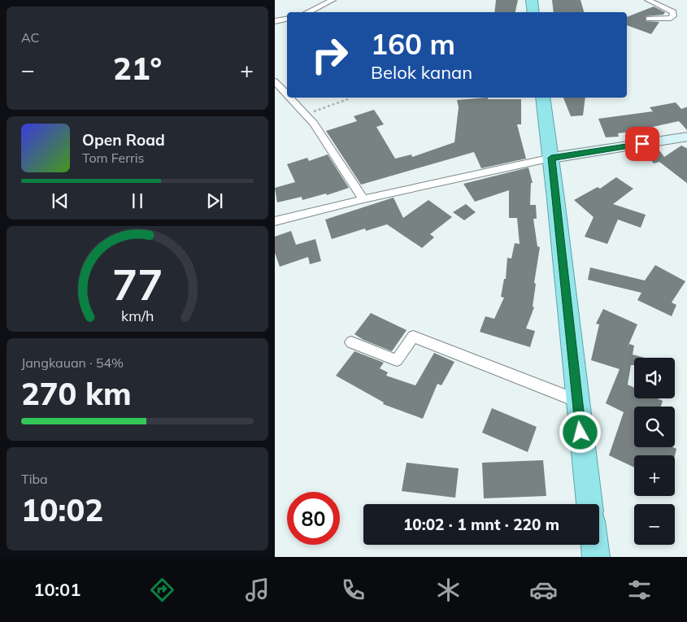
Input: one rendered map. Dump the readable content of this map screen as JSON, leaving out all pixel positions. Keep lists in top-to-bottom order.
{
  "page": {
    "tile": [
      "AC",
      ["Jangkauan · 54%", "270 km"],
      ["Tiba", "10:02"]
    ],
    "turn": ["160 m", "Belok kanan"],
    "heat": ["−", "21°", "+"],
    "song": ["Open Road", "Tom Ferris"],
    "map_buttons": ["+", "−"],
    "limit": "80",
    "trip": "10:02 · 1 mnt · 220 m",
    "tabs": "10:01",
    "gauge": ["77", "km/h"]
  }
}
